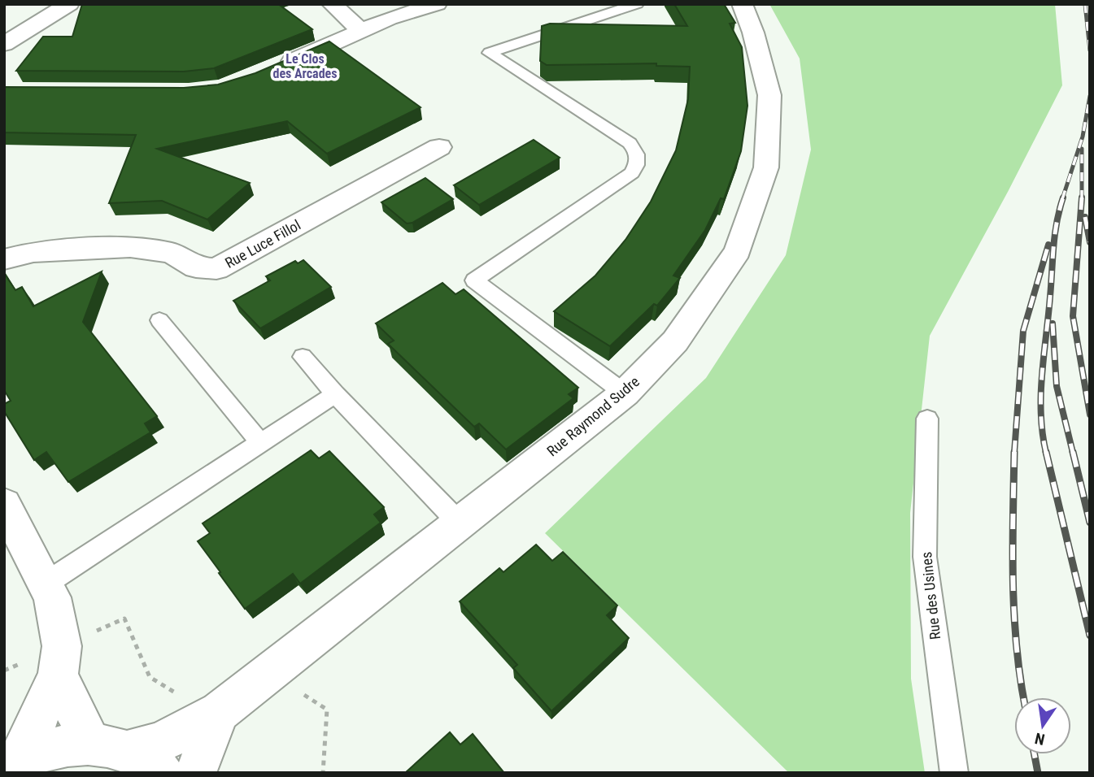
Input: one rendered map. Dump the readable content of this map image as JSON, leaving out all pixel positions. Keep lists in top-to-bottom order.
{
  "streets": {
    "street": ["Rue Luce Fillol", "Rue Raymond Sudre"],
    "lane": ["Rue des Usines"]
  },
  "districts": ["Le Clos des Arcades"],
  "north": "bottom"
}
